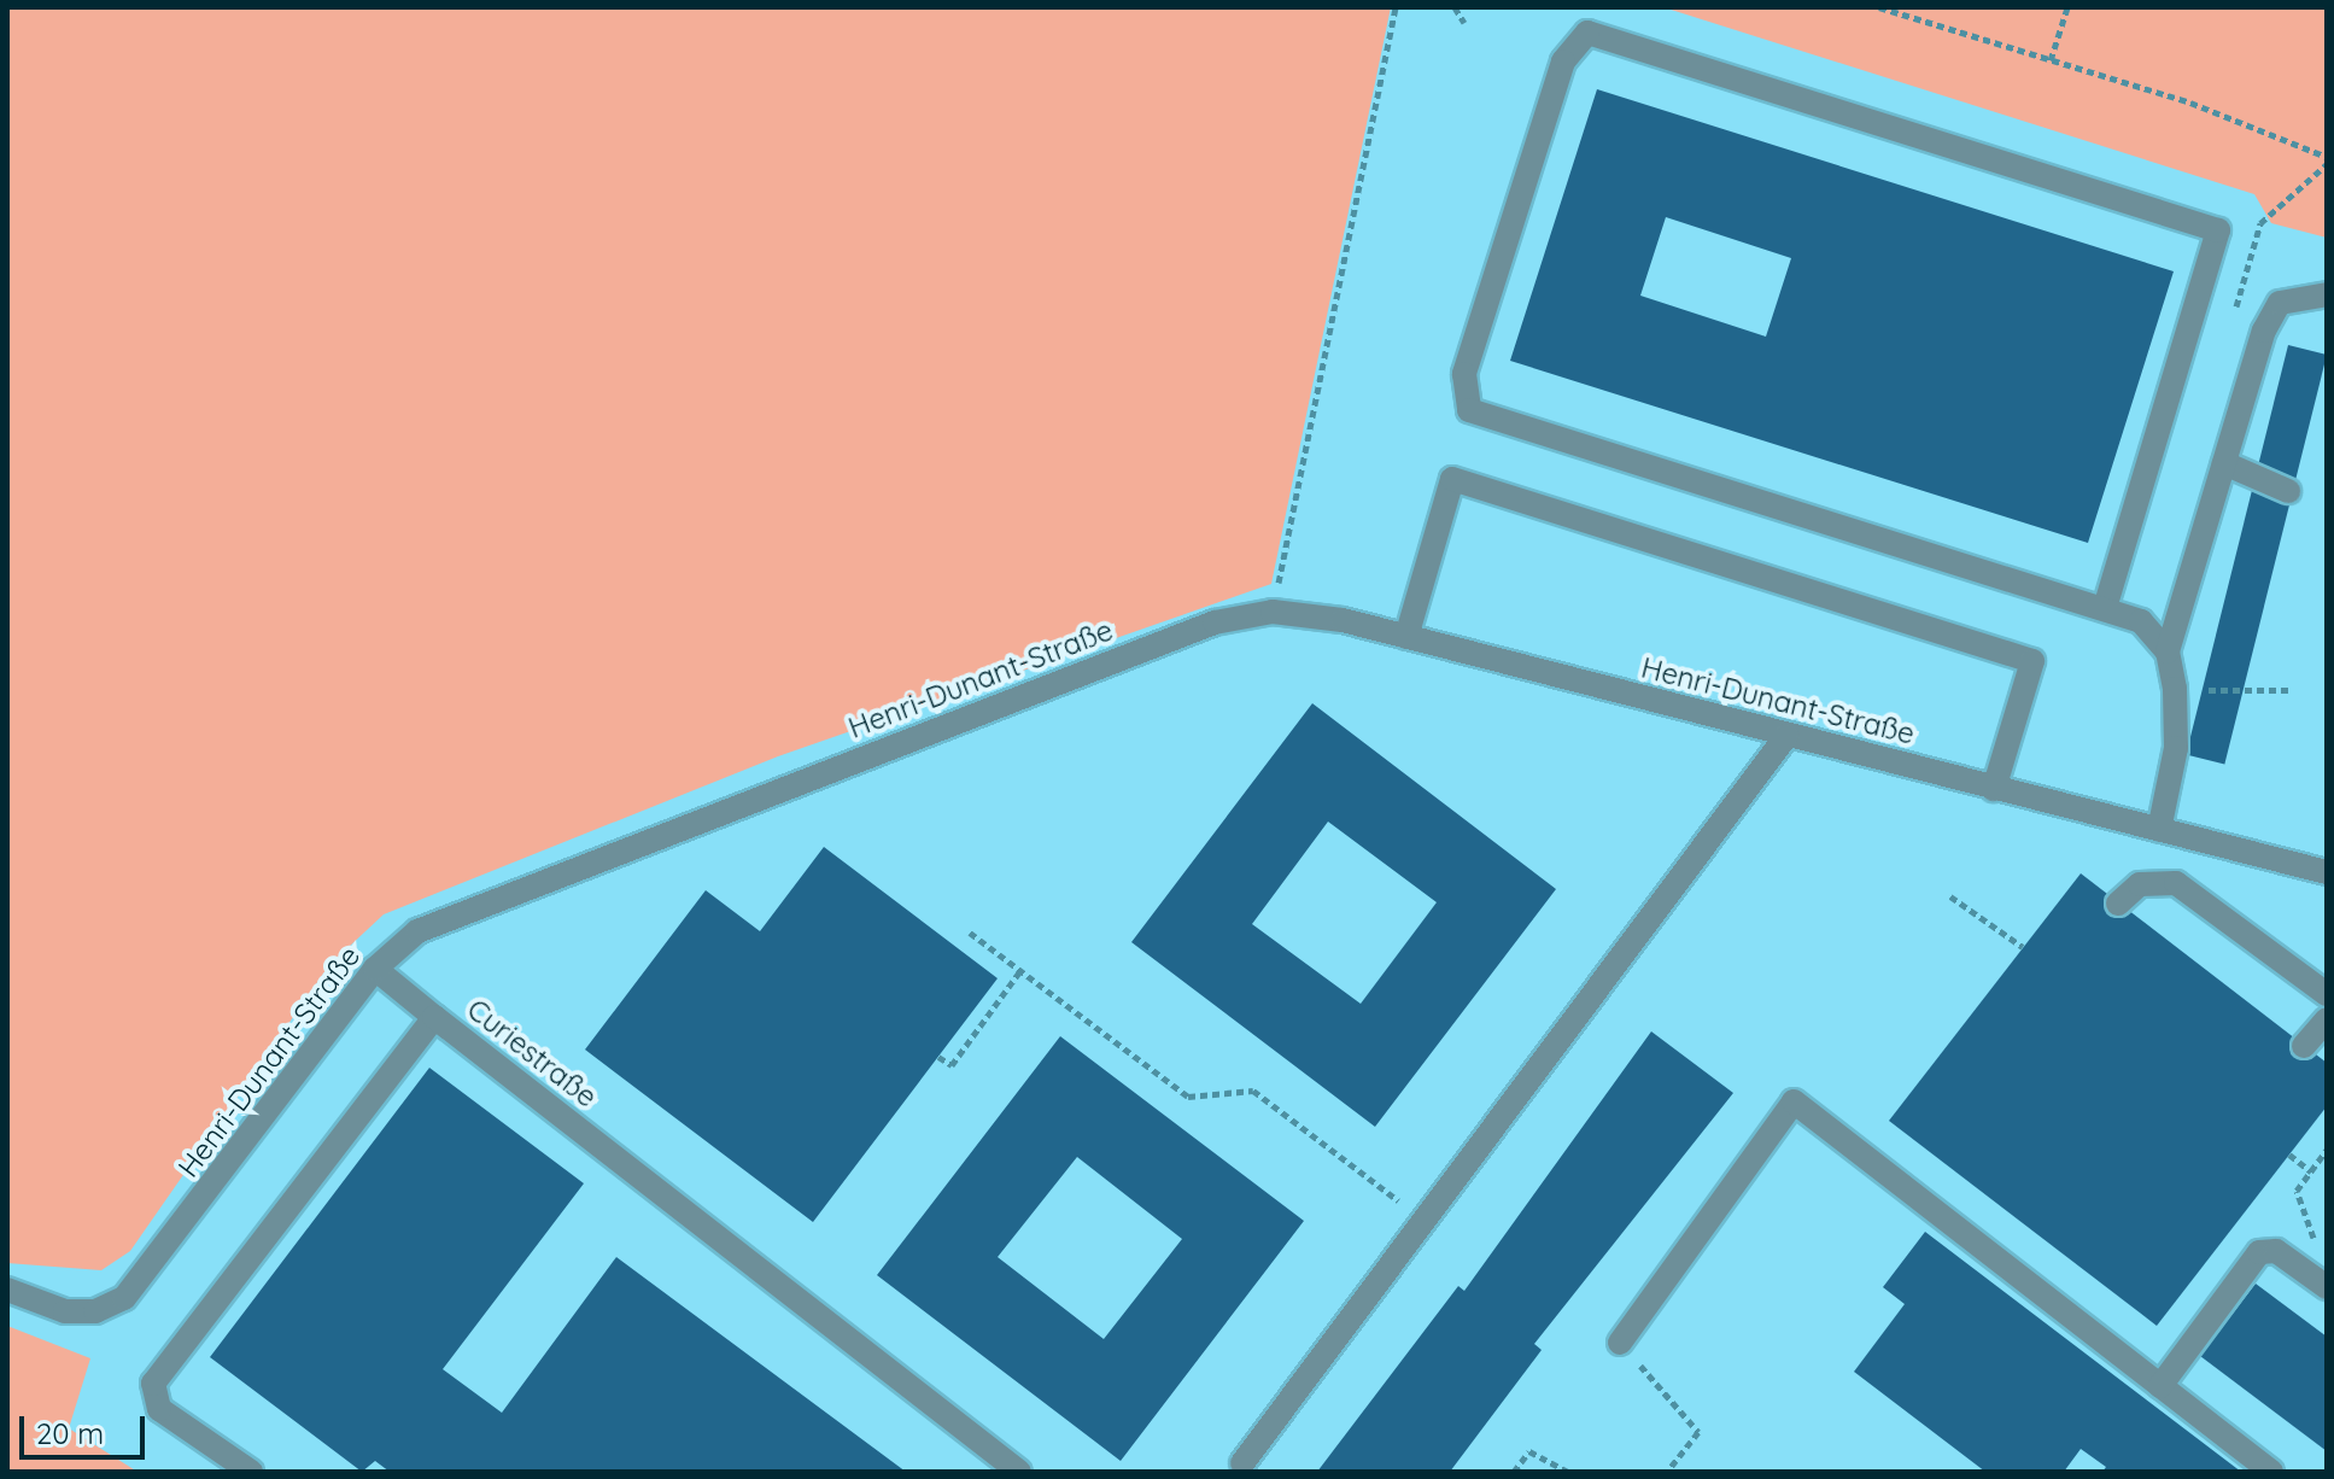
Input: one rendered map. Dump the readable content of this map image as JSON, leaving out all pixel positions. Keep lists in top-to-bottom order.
{
  "streets": {
    "street": ["Henri-Dunant-Straße", "Curiestraße"]
  },
  "scale_bar": "20 m"
}
